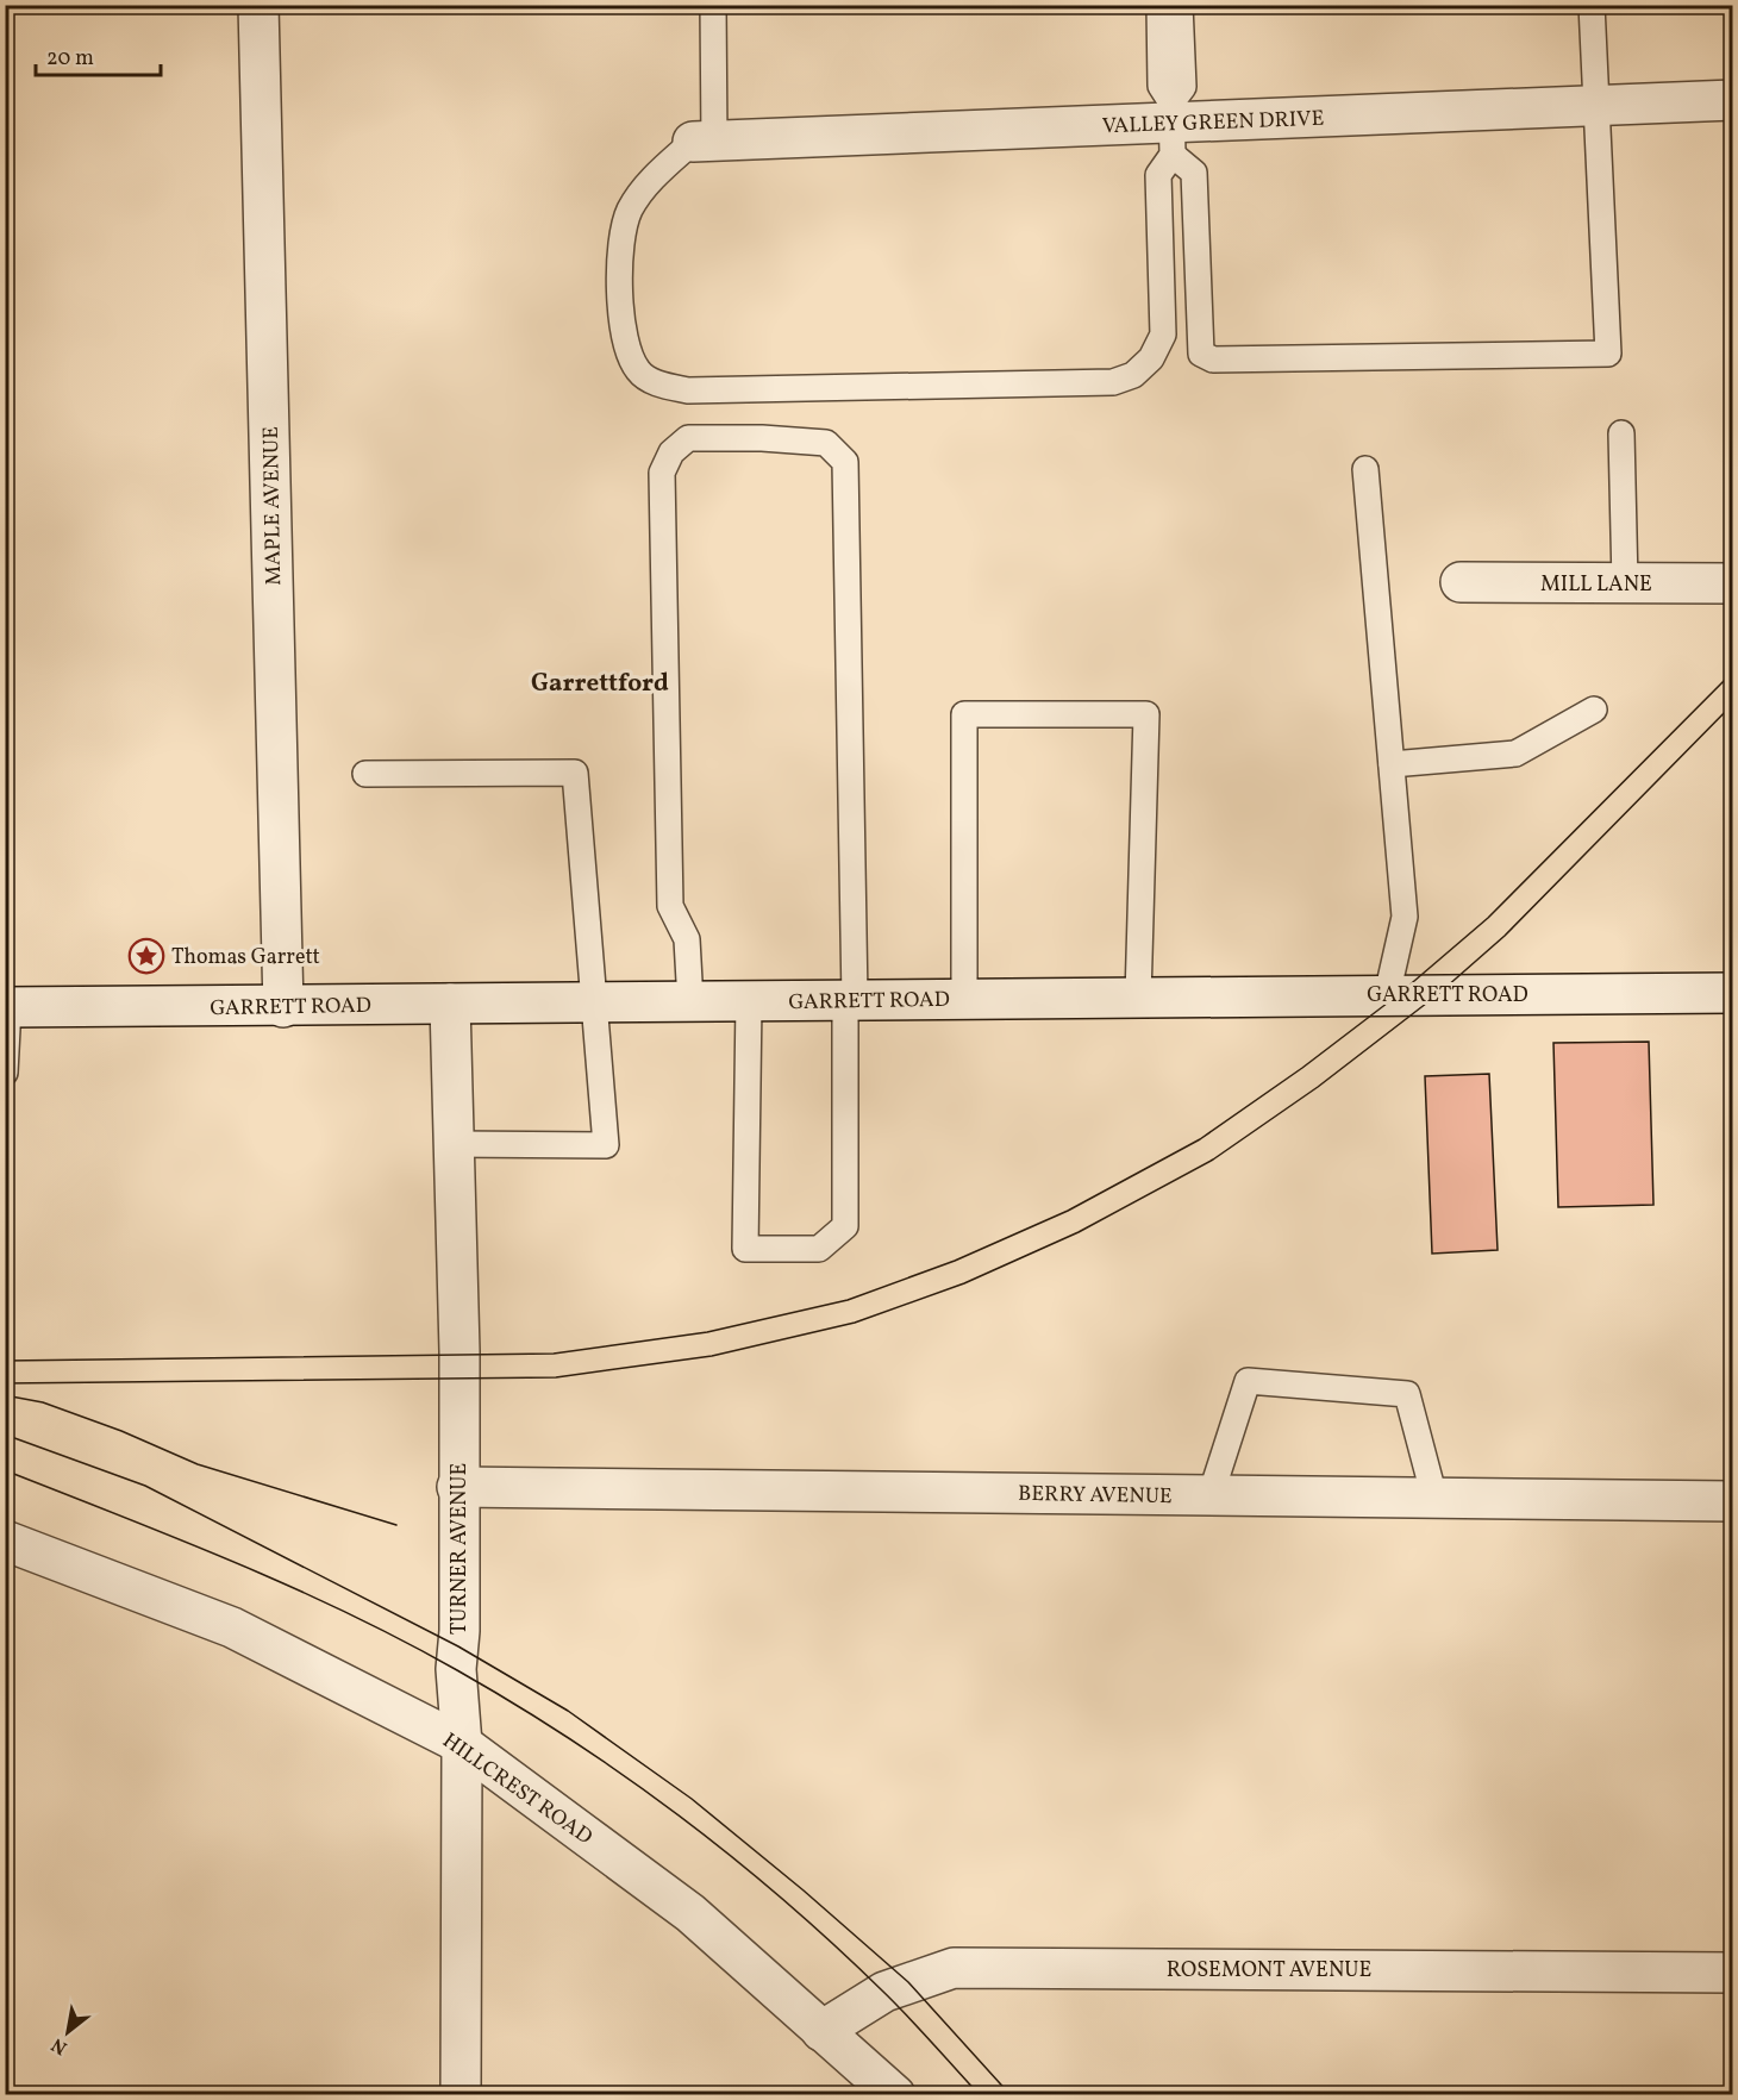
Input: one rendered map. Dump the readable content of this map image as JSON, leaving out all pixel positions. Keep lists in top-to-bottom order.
{
  "streets": {
    "street": [
      "VALLEY GREEN DRIVE",
      "MAPLE AVENUE",
      "MILL LANE",
      "GARRETT ROAD",
      "BERRY AVENUE",
      "TURNER AVENUE",
      "HILLCREST ROAD",
      "ROSEMONT AVENUE"
    ]
  },
  "crossings": [
    ["MAPLE AVENUE", "GARRETT ROAD"],
    ["GARRETT ROAD", "TURNER AVENUE"],
    ["BERRY AVENUE", "TURNER AVENUE"],
    ["TURNER AVENUE", "HILLCREST ROAD"],
    ["HILLCREST ROAD", "ROSEMONT AVENUE"]
  ],
  "districts": ["Garrettford"],
  "places": {
    "place": ["Thomas Garrett"]
  },
  "scale_bar": "20 m",
  "north": "bottom left"
}
